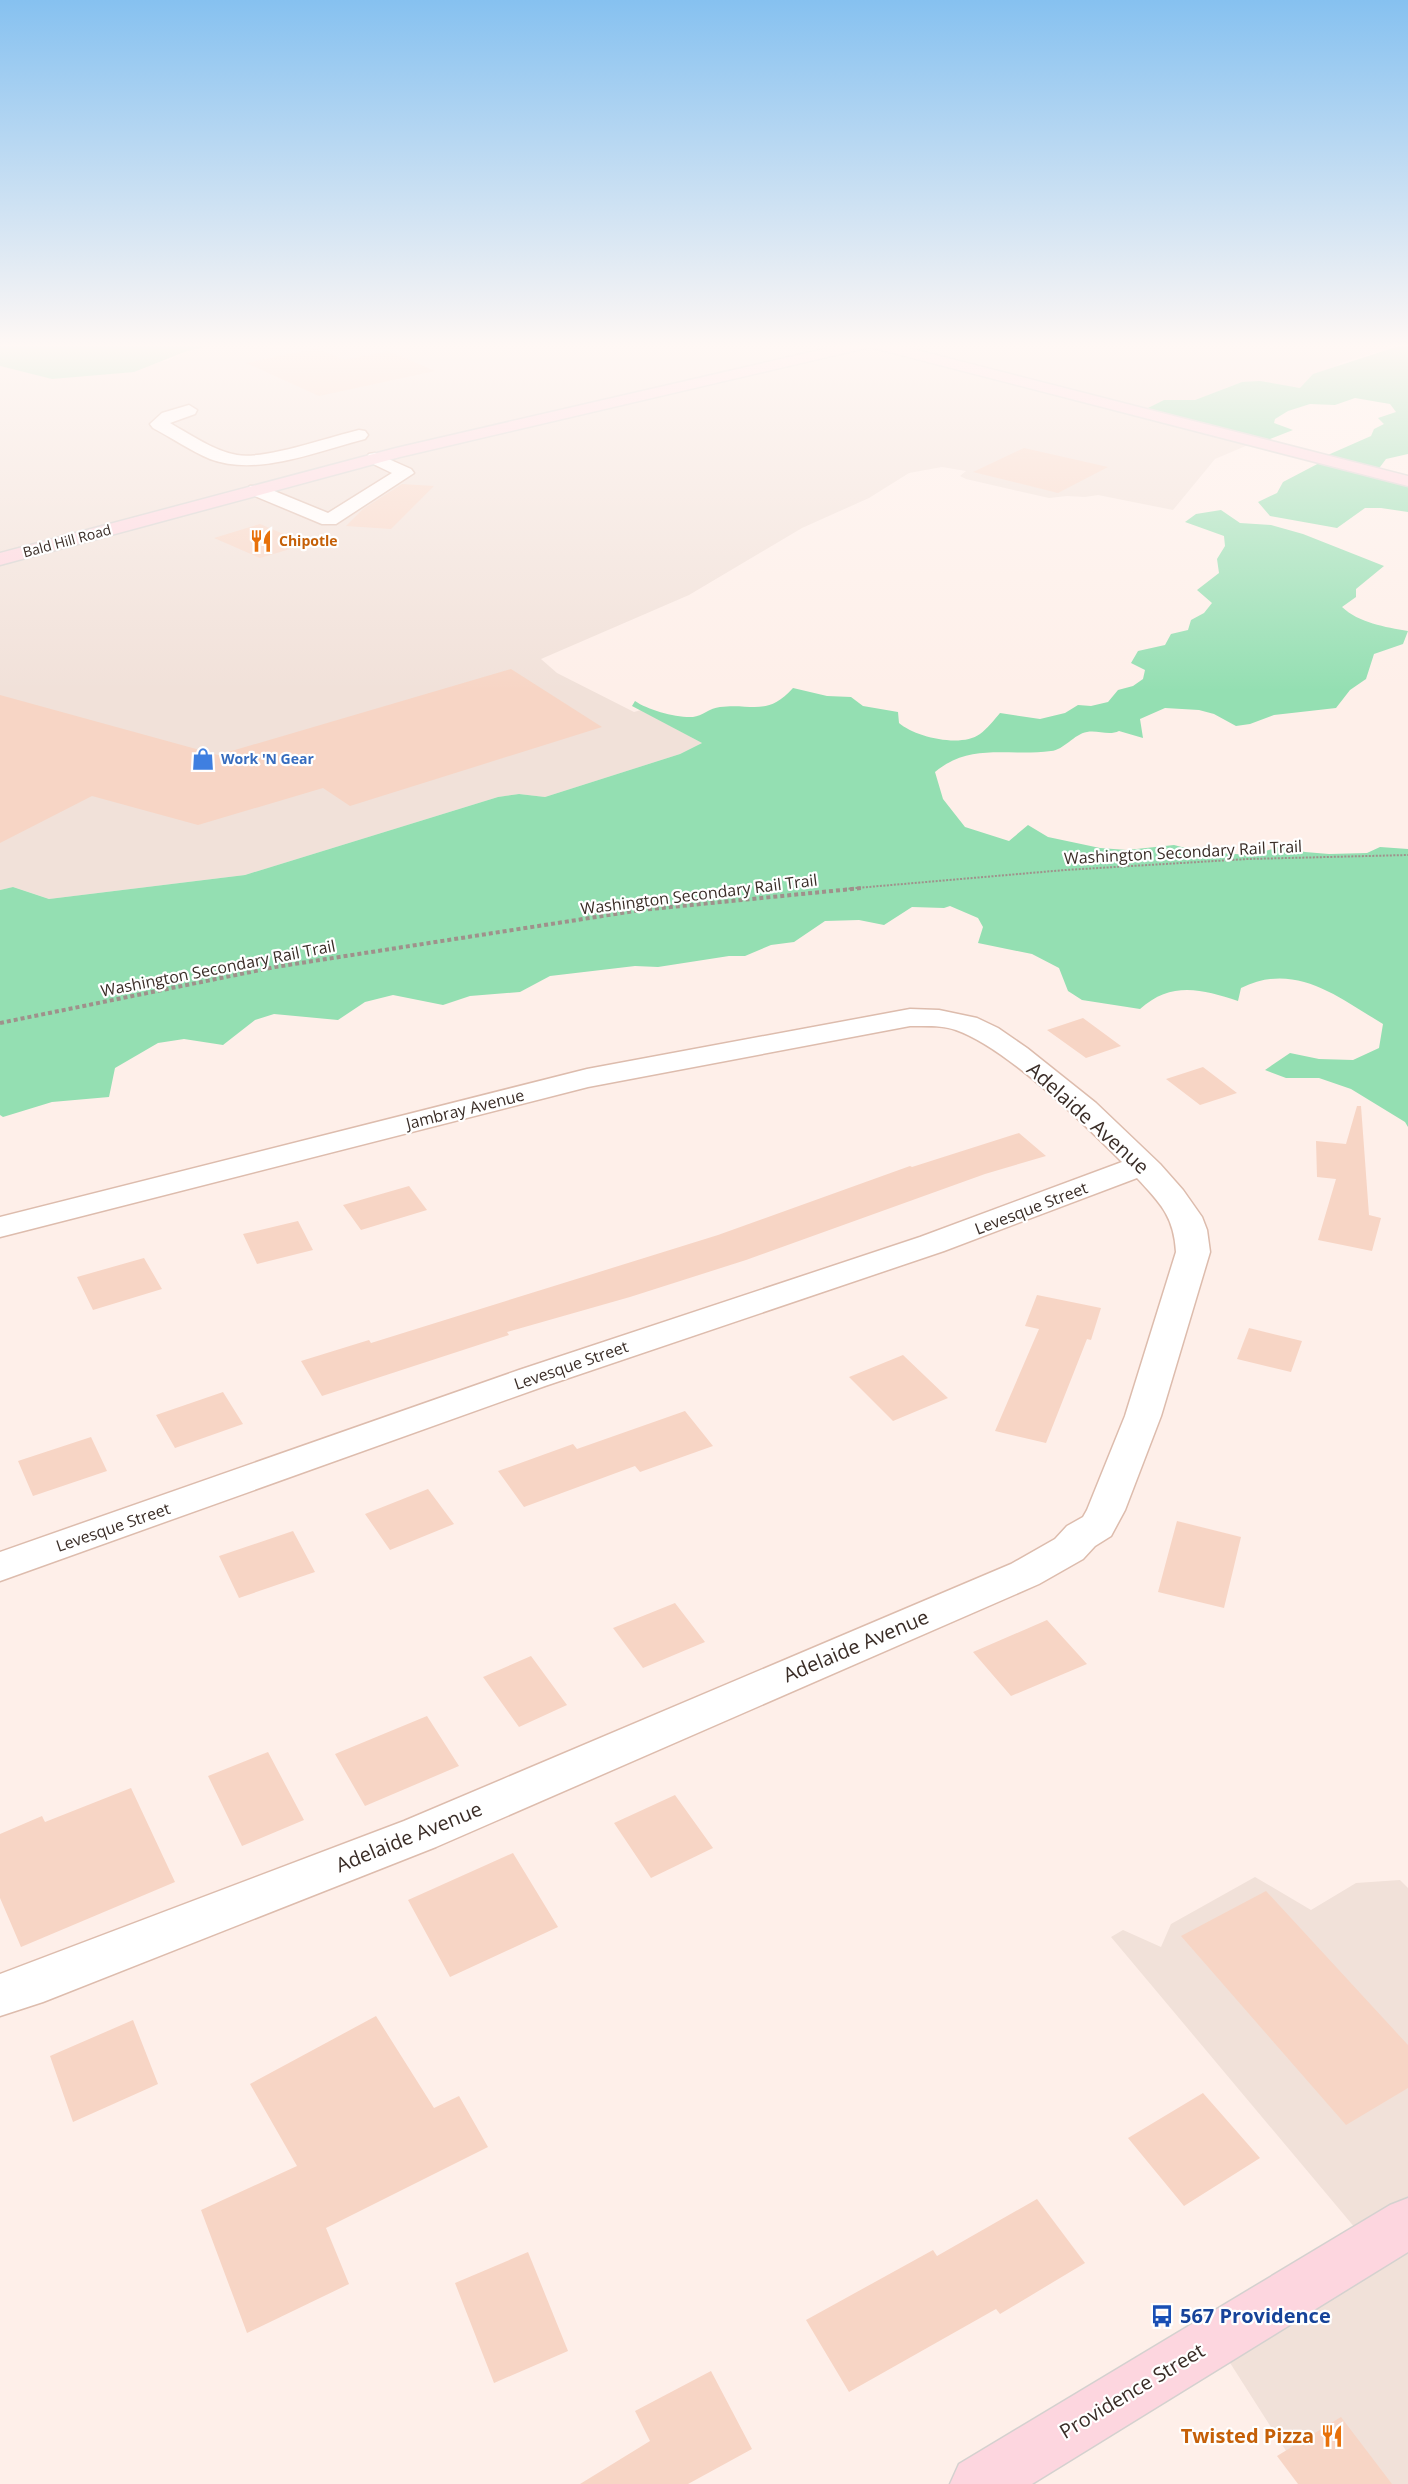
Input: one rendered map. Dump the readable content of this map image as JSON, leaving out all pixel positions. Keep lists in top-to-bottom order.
{
  "streets": {
    "main road": ["Bald Hill Road", "Providence Street"],
    "street": ["Jambray Avenue", "Adelaide Avenue", "Levesque Street"],
    "path": ["Washington Secondary Rail Trail"]
  },
  "crossings": [
    ["Jambray Avenue", "Adelaide Avenue"],
    ["Adelaide Avenue", "Levesque Street"]
  ],
  "places": {
    "restaurant": ["Chipotle", "Twisted Pizza"],
    "shop": ["Work 'N Gear"],
    "bus stop": ["567 Providence"]
  }
}
